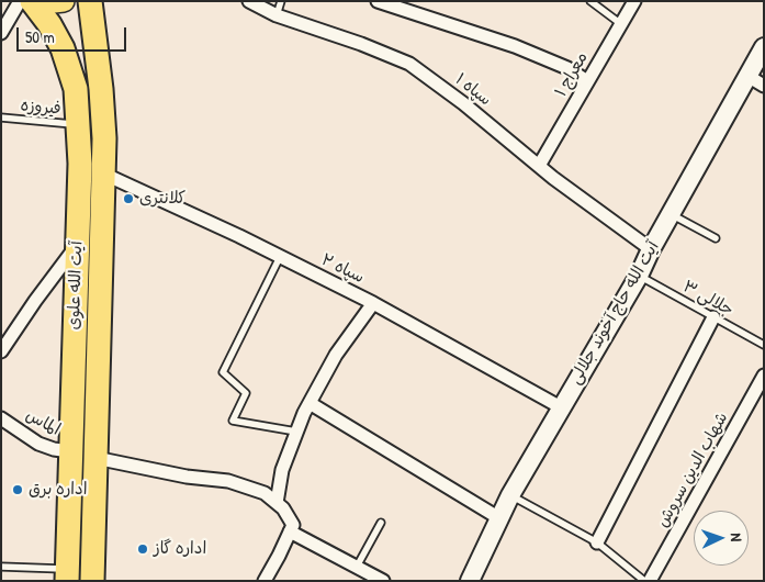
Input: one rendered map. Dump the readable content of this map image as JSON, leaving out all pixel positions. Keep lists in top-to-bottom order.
{
  "streets": {
    "highway": ["آیت الله علوی"],
    "street": [
      "معراج ۱",
      "سپاه ۱",
      "سپاه ۲",
      "آیت الله حاج آخوند جلالی",
      "الماس",
      "شهاب الدین سروش"
    ],
    "lane": ["فیروزه", "جلالی ۳"]
  },
  "crossings": [
    ["معراج ۱", "سپاه ۱"],
    ["سپاه ۱", "آیت الله حاج آخوند جلالی"],
    ["فیروزه", "آیت الله علوی"],
    ["سپاه ۲", "آیت الله علوی"],
    ["سپاه ۲", "آیت الله حاج آخوند جلالی"],
    ["آیت الله علوی", "الماس"],
    ["جلالی ۳", "آیت الله حاج آخوند جلالی"]
  ],
  "places": ["کلانتری", "اداره برق", "اداره گاز"],
  "scale_bar": "50 m",
  "north": "right"
}
